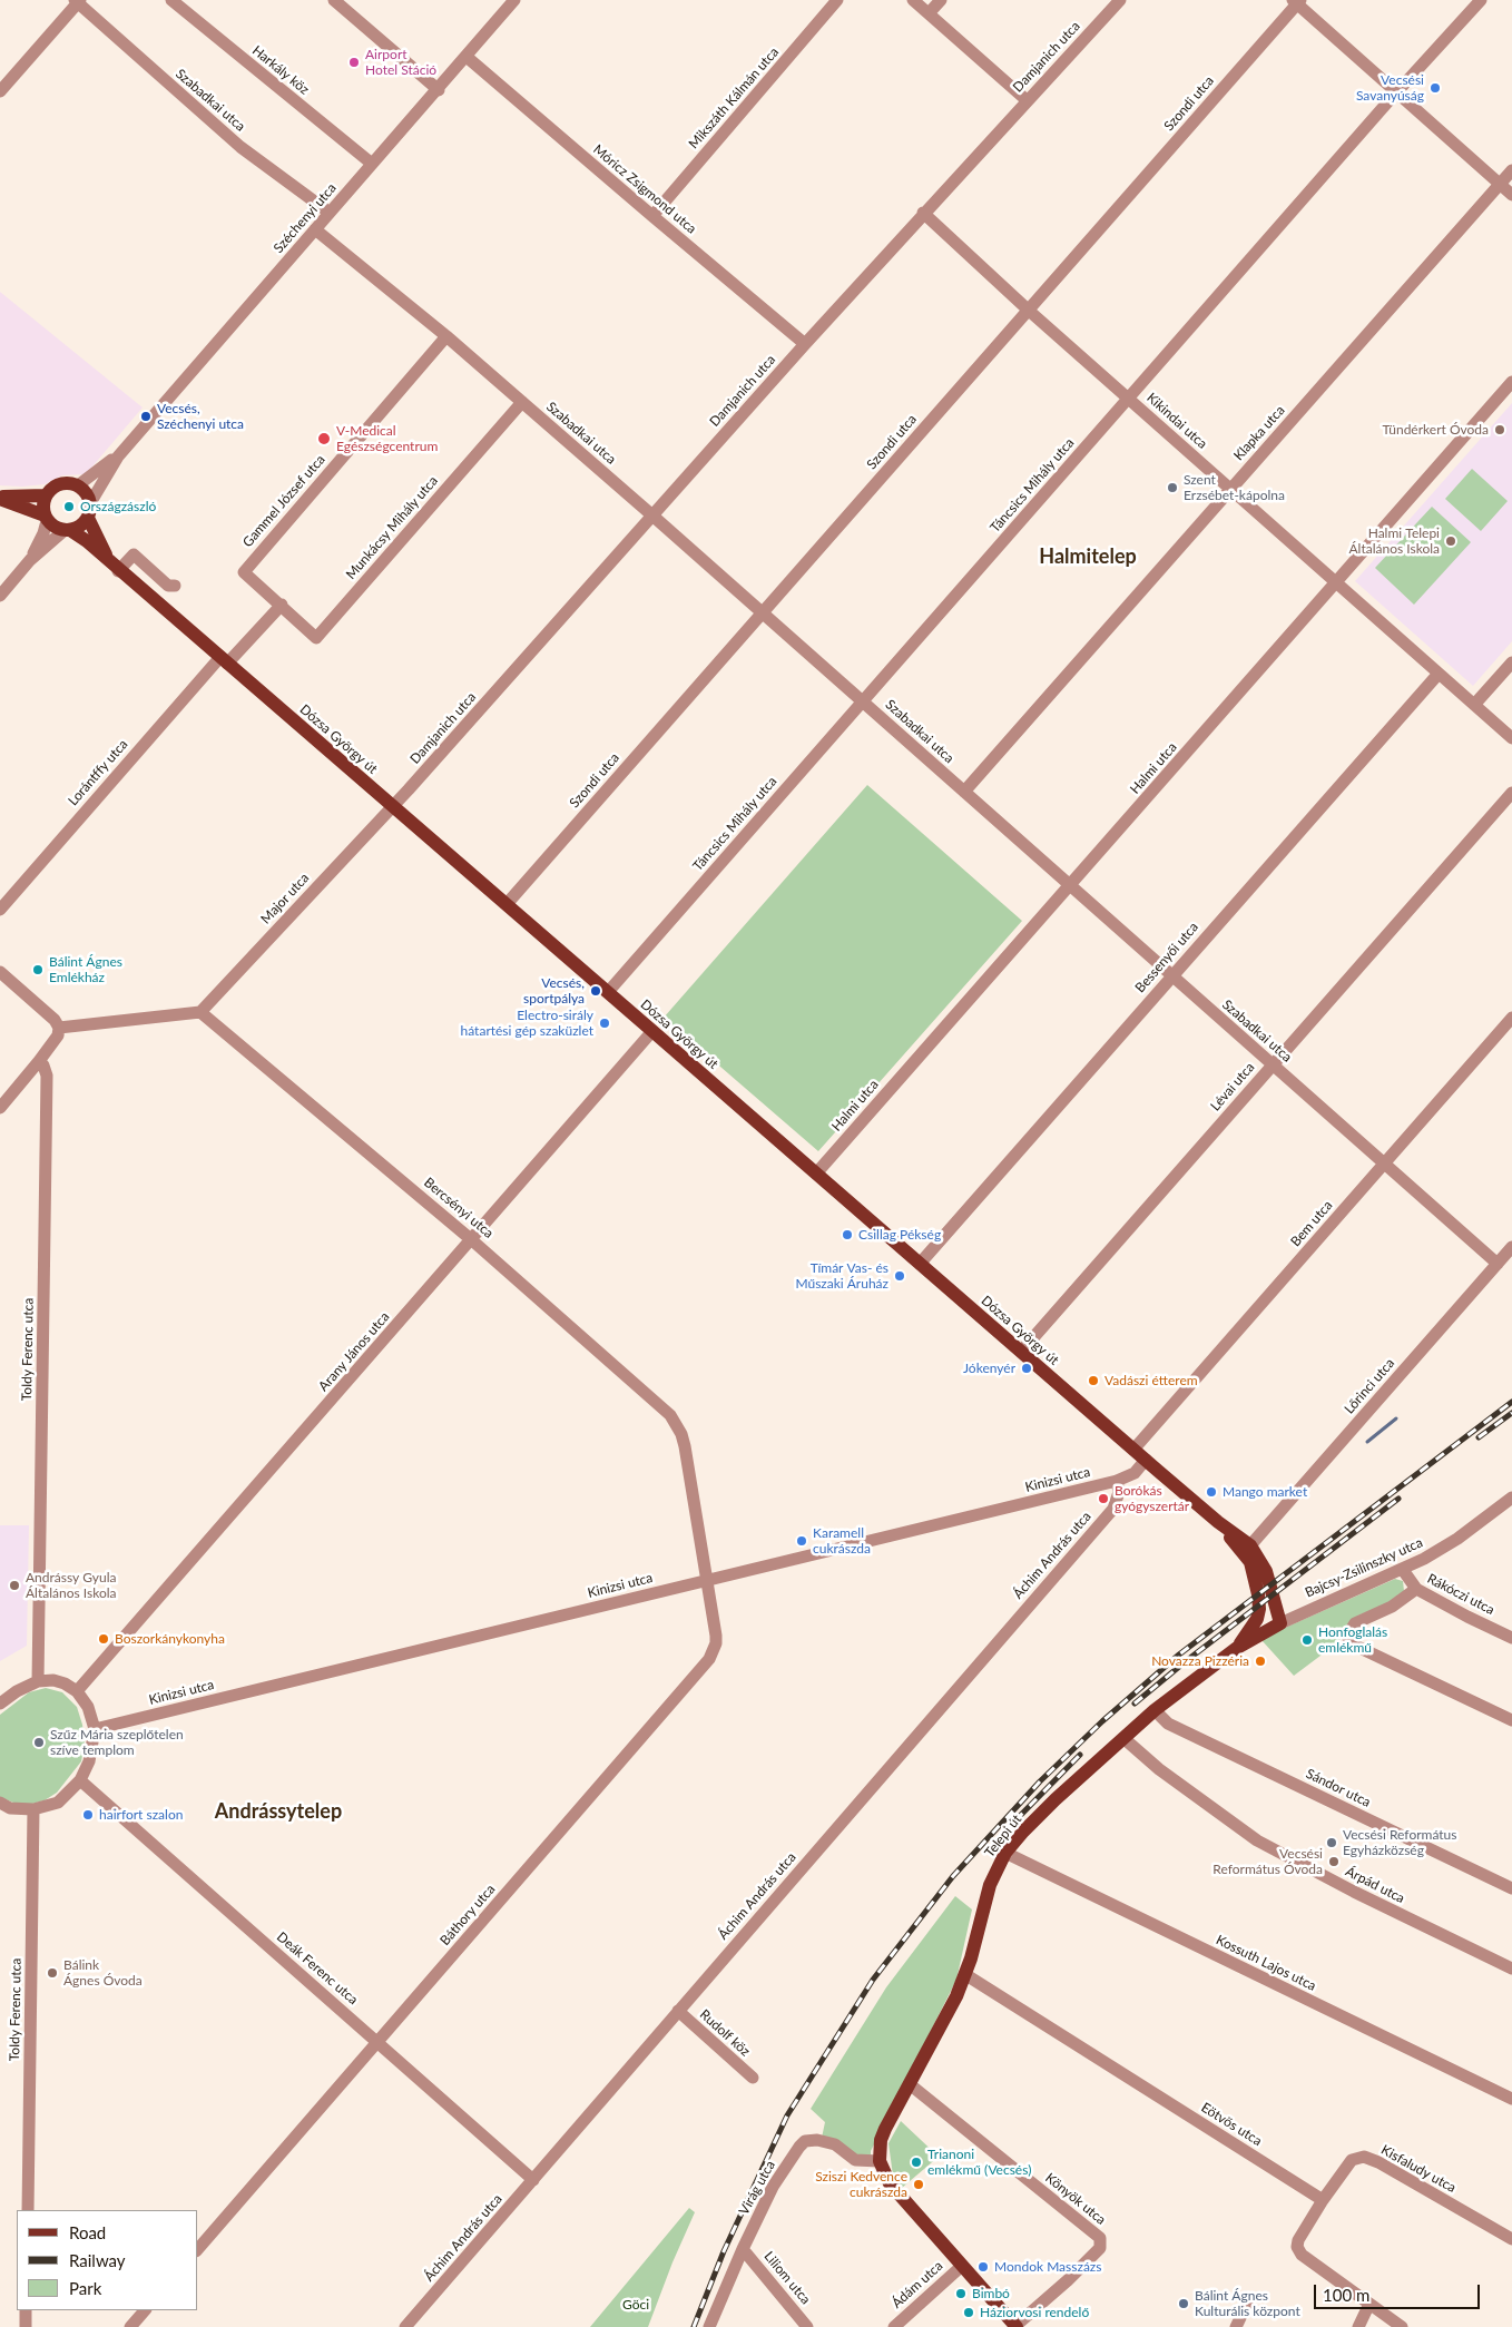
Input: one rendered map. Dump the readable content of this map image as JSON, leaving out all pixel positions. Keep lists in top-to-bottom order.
{
  "streets": {
    "main road": ["Dózsa György út", "Telepi út"],
    "street": [
      "Damjanich utca",
      "Harkály köz",
      "Mikszáth Kálmán utca",
      "Szabadkai utca",
      "Szondi utca",
      "Móricz Zsigmond utca",
      "Széchenyi utca",
      "Kikindai utca",
      "Klapka utca",
      "Táncsics Mihály utca",
      "Gammel József utca",
      "Munkácsy Mihály utca",
      "Halmi utca",
      "Lorántffy utca",
      "Major utca",
      "Bessenyői utca",
      "Lévai utca",
      "Bercsényi utca",
      "Bem utca",
      "Toldy Ferenc utca",
      "Arany János utca",
      "Lőrinci utca",
      "Kinizsi utca",
      "Áchim András utca",
      "Bajcsy-Zsilinszky utca",
      "Rákóczi utca",
      "Sándor utca",
      "Árpád utca",
      "Báthory utca",
      "Kossuth Lajos utca",
      "Deák Ferenc utca",
      "Rudolf köz",
      "Eötvös utca",
      "Kisfaludy utca",
      "Virág utca",
      "Könyök utca",
      "Liliom utca",
      "Ádám utca"
    ]
  },
  "crossings": [
    ["Damjanich utca", "Szabadkai utca"],
    ["Damjanich utca", "Móricz Zsigmond utca"],
    ["Damjanich utca", "Kikindai utca"],
    ["Damjanich utca", "Dózsa György út"],
    ["Damjanich utca", "Major utca"],
    ["Harkály köz", "Széchenyi utca"],
    ["Mikszáth Kálmán utca", "Móricz Zsigmond utca"],
    ["Szabadkai utca", "Szondi utca"],
    ["Szabadkai utca", "Széchenyi utca"],
    ["Szabadkai utca", "Klapka utca"],
    ["Szabadkai utca", "Táncsics Mihály utca"],
    ["Szabadkai utca", "Gammel József utca"],
    ["Szabadkai utca", "Munkácsy Mihály utca"],
    ["Szabadkai utca", "Halmi utca"],
    ["Szabadkai utca", "Bessenyői utca"],
    ["Szabadkai utca", "Lévai utca"],
    ["Szabadkai utca", "Bem utca"],
    ["Szabadkai utca", "Lőrinci utca"],
    ["Szondi utca", "Kikindai utca"],
    ["Szondi utca", "Dózsa György út"],
    ["Móricz Zsigmond utca", "Széchenyi utca"],
    ["Széchenyi utca", "Dózsa György út"],
    ["Kikindai utca", "Klapka utca"],
    ["Kikindai utca", "Táncsics Mihály utca"],
    ["Kikindai utca", "Halmi utca"],
    ["Kikindai utca", "Bessenyői utca"],
    ["Táncsics Mihály utca", "Dózsa György út"],
    ["Gammel József utca", "Munkácsy Mihály utca"],
    ["Gammel József utca", "Lorántffy utca"],
    ["Munkácsy Mihály utca", "Lorántffy utca"],
    ["Dózsa György út", "Halmi utca"],
    ["Dózsa György út", "Lorántffy utca"],
    ["Dózsa György út", "Major utca"],
    ["Dózsa György út", "Bessenyői utca"],
    ["Dózsa György út", "Lévai utca"],
    ["Dózsa György út", "Bem utca"],
    ["Dózsa György út", "Arany János utca"],
    ["Dózsa György út", "Lőrinci utca"],
    ["Dózsa György út", "Kinizsi utca"],
    ["Dózsa György út", "Bajcsy-Zsilinszky utca"],
    ["Dózsa György út", "Telepi út"],
    ["Major utca", "Bercsényi utca"],
    ["Bercsényi utca", "Arany János utca"],
    ["Bercsényi utca", "Kinizsi utca"],
    ["Bercsényi utca", "Báthory utca"],
    ["Kinizsi utca", "Áchim András utca"],
    ["Kinizsi utca", "Báthory utca"],
    ["Áchim András utca", "Deák Ferenc utca"],
    ["Áchim András utca", "Rudolf köz"],
    ["Bajcsy-Zsilinszky utca", "Rákóczi utca"],
    ["Bajcsy-Zsilinszky utca", "Telepi út"],
    ["Sándor utca", "Telepi út"],
    ["Telepi út", "Árpád utca"],
    ["Telepi út", "Kossuth Lajos utca"],
    ["Telepi út", "Eötvös utca"],
    ["Telepi út", "Virág utca"],
    ["Telepi út", "Könyök utca"],
    ["Báthory utca", "Deák Ferenc utca"],
    ["Eötvös utca", "Kisfaludy utca"],
    ["Virág utca", "Liliom utca"]
  ],
  "districts": ["Halmitelep", "Andrássytelep"],
  "parks": ["Göci"],
  "places": [
    "Airport Hotel Stáció",
    "Vecsési Savanyúság",
    "Vecsés, Széchenyi utca",
    "Tündérkert Óvoda",
    "V-Medical Egészségcentrum",
    "Szent Erzsébet-kápolna",
    "Országzászló",
    "Halmi Telepi Általános Iskola",
    "Bálint Ágnes Emlékház",
    "Vecsés, sportpálya",
    "Electro-sirály hátartési gép szaküzlet",
    "Csillag Pékség",
    "Tímár Vas- és Műszaki Áruház",
    "Jókenyér",
    "Vadászi étterem",
    "Mango market",
    "Borókás gyógyszertár",
    "Karamell cukrászda",
    "Andrássy Gyula Általános Iskola",
    "Boszorkánykonyha",
    "Honfoglalás emlékmű",
    "Novazza Pizzéria",
    "Szűz Mária szeplőtelen szíve templom",
    "hairfort szalon",
    "Vecsési Református Egyházközség",
    "Vecsési Református Óvoda",
    "Bálink Ágnes Óvoda",
    "Trianoni emlékmű (Vecsés)",
    "Sziszi Kedvence cukrászda",
    "Mondok Masszázs",
    "Bimbó",
    "Bálint Ágnes Kulturális központ",
    "Háziorvosi rendelő"
  ],
  "legend": ["Road", "Railway", "Park"],
  "scale_bar": "100 m"
}
